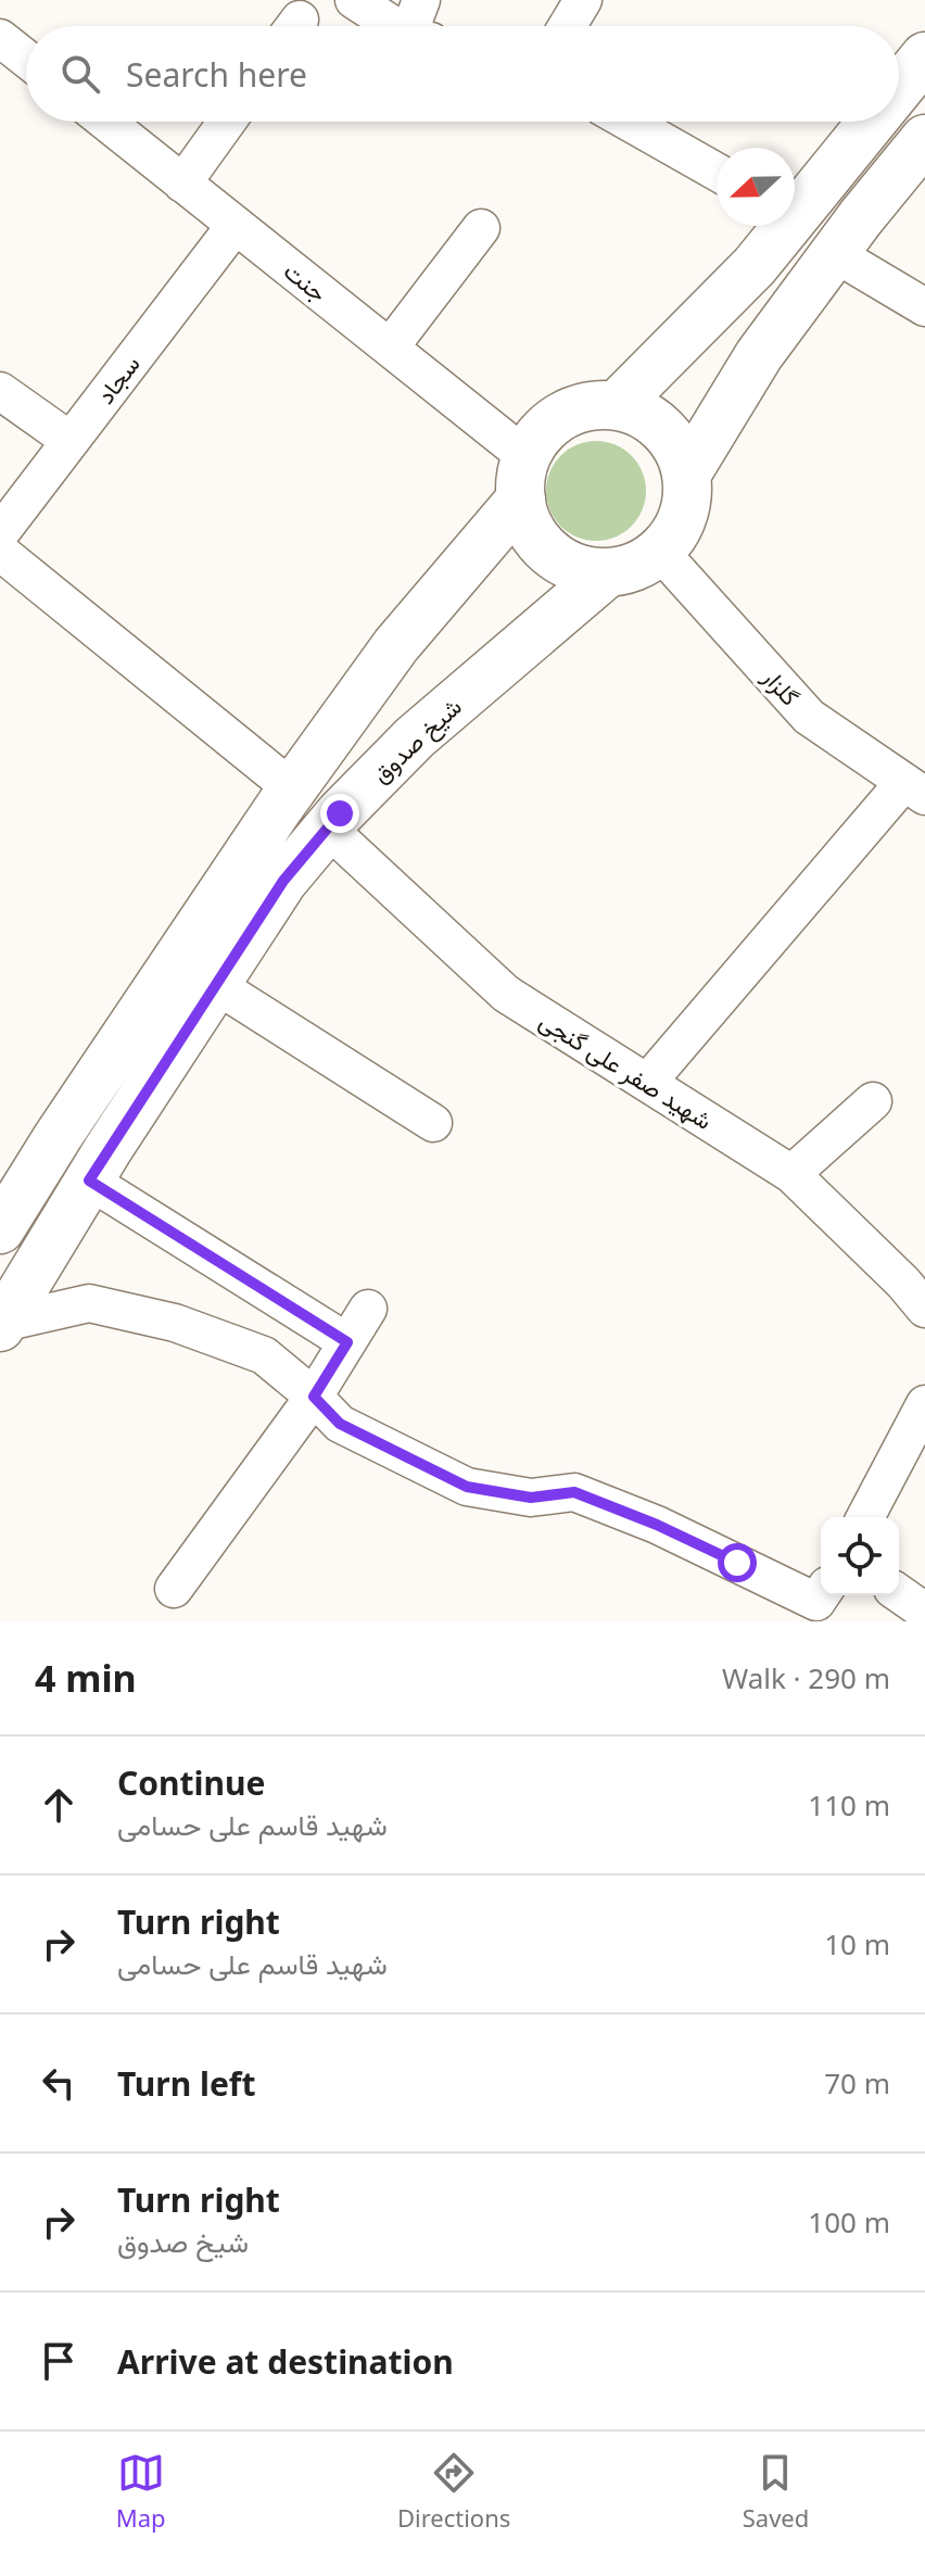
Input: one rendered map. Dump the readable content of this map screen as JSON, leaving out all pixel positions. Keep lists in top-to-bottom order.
{
  "streets": {
    "main road": ["شیخ صدوق"],
    "street": [
      "جنت",
      "سجاد",
      "گلزار",
      "شهید صفر علی گنجی"
    ]
  },
  "crossings": [
    ["جنت", "سجاد"],
    ["جنت", "گلزار"],
    ["جنت", "شیخ صدوق"],
    ["گلزار", "شیخ صدوق"],
    ["شیخ صدوق", "شهید صفر علی گنجی"]
  ],
  "north": "left",
  "page": {
    "search": "Search here",
    "heading": ["4 min", "Walk · 290 m"],
    "list": [
      ["Continue", "شهید قاسم علی حسامی", "110 m"],
      ["Turn right", "شهید قاسم علی حسامی", "10 m"],
      ["Turn left", "70 m"],
      ["Turn right", "شیخ صدوق", "100 m"],
      "Arrive at destination"
    ],
    "nav": ["Map", "Directions", "Saved"]
  }
}
